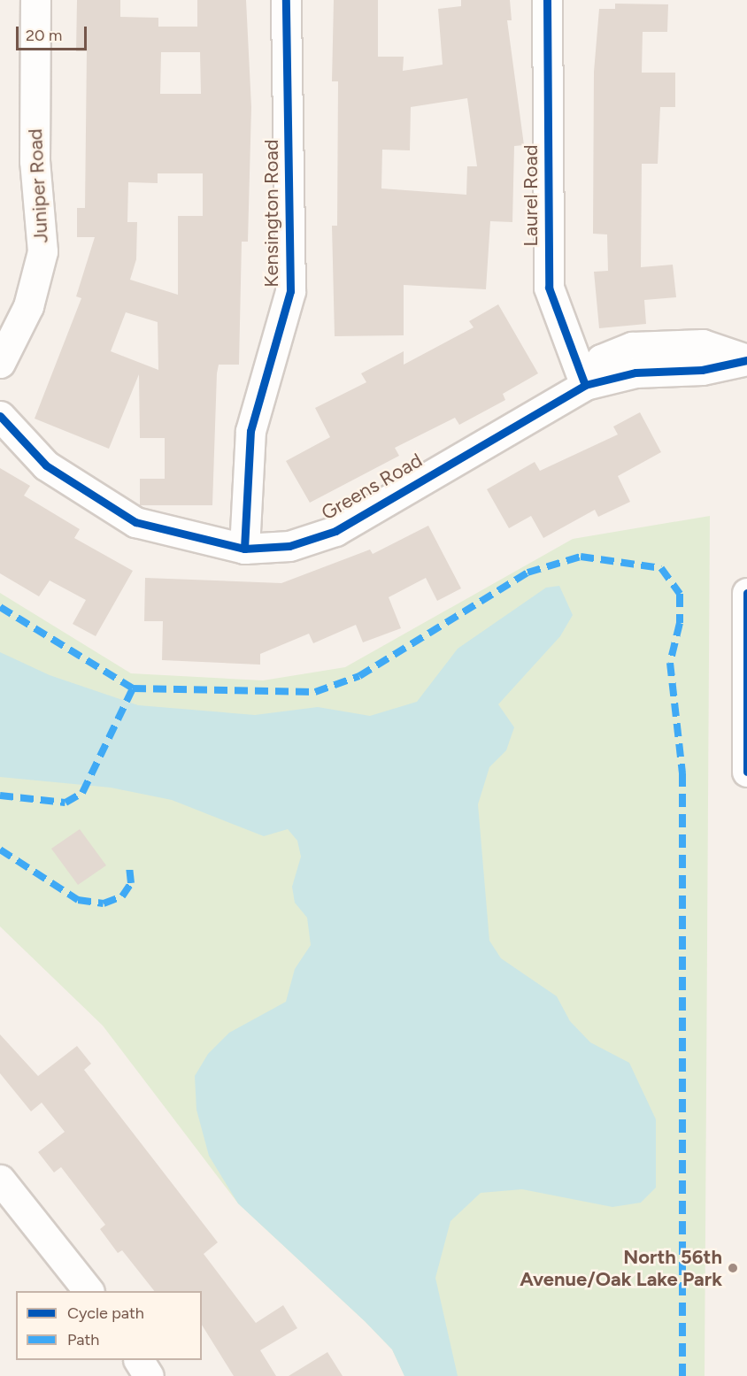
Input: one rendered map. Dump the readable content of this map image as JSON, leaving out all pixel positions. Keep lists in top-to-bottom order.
{
  "streets": {
    "street": [
      "Juniper Road",
      "Laurel Road",
      "Kensington Road",
      "Greens Road"
    ]
  },
  "crossings": [
    ["Laurel Road", "Greens Road"],
    ["Kensington Road", "Greens Road"]
  ],
  "places": ["North 56th Avenue/Oak Lake Park"],
  "legend": ["Cycle path", "Path"],
  "scale_bar": "20 m"
}
